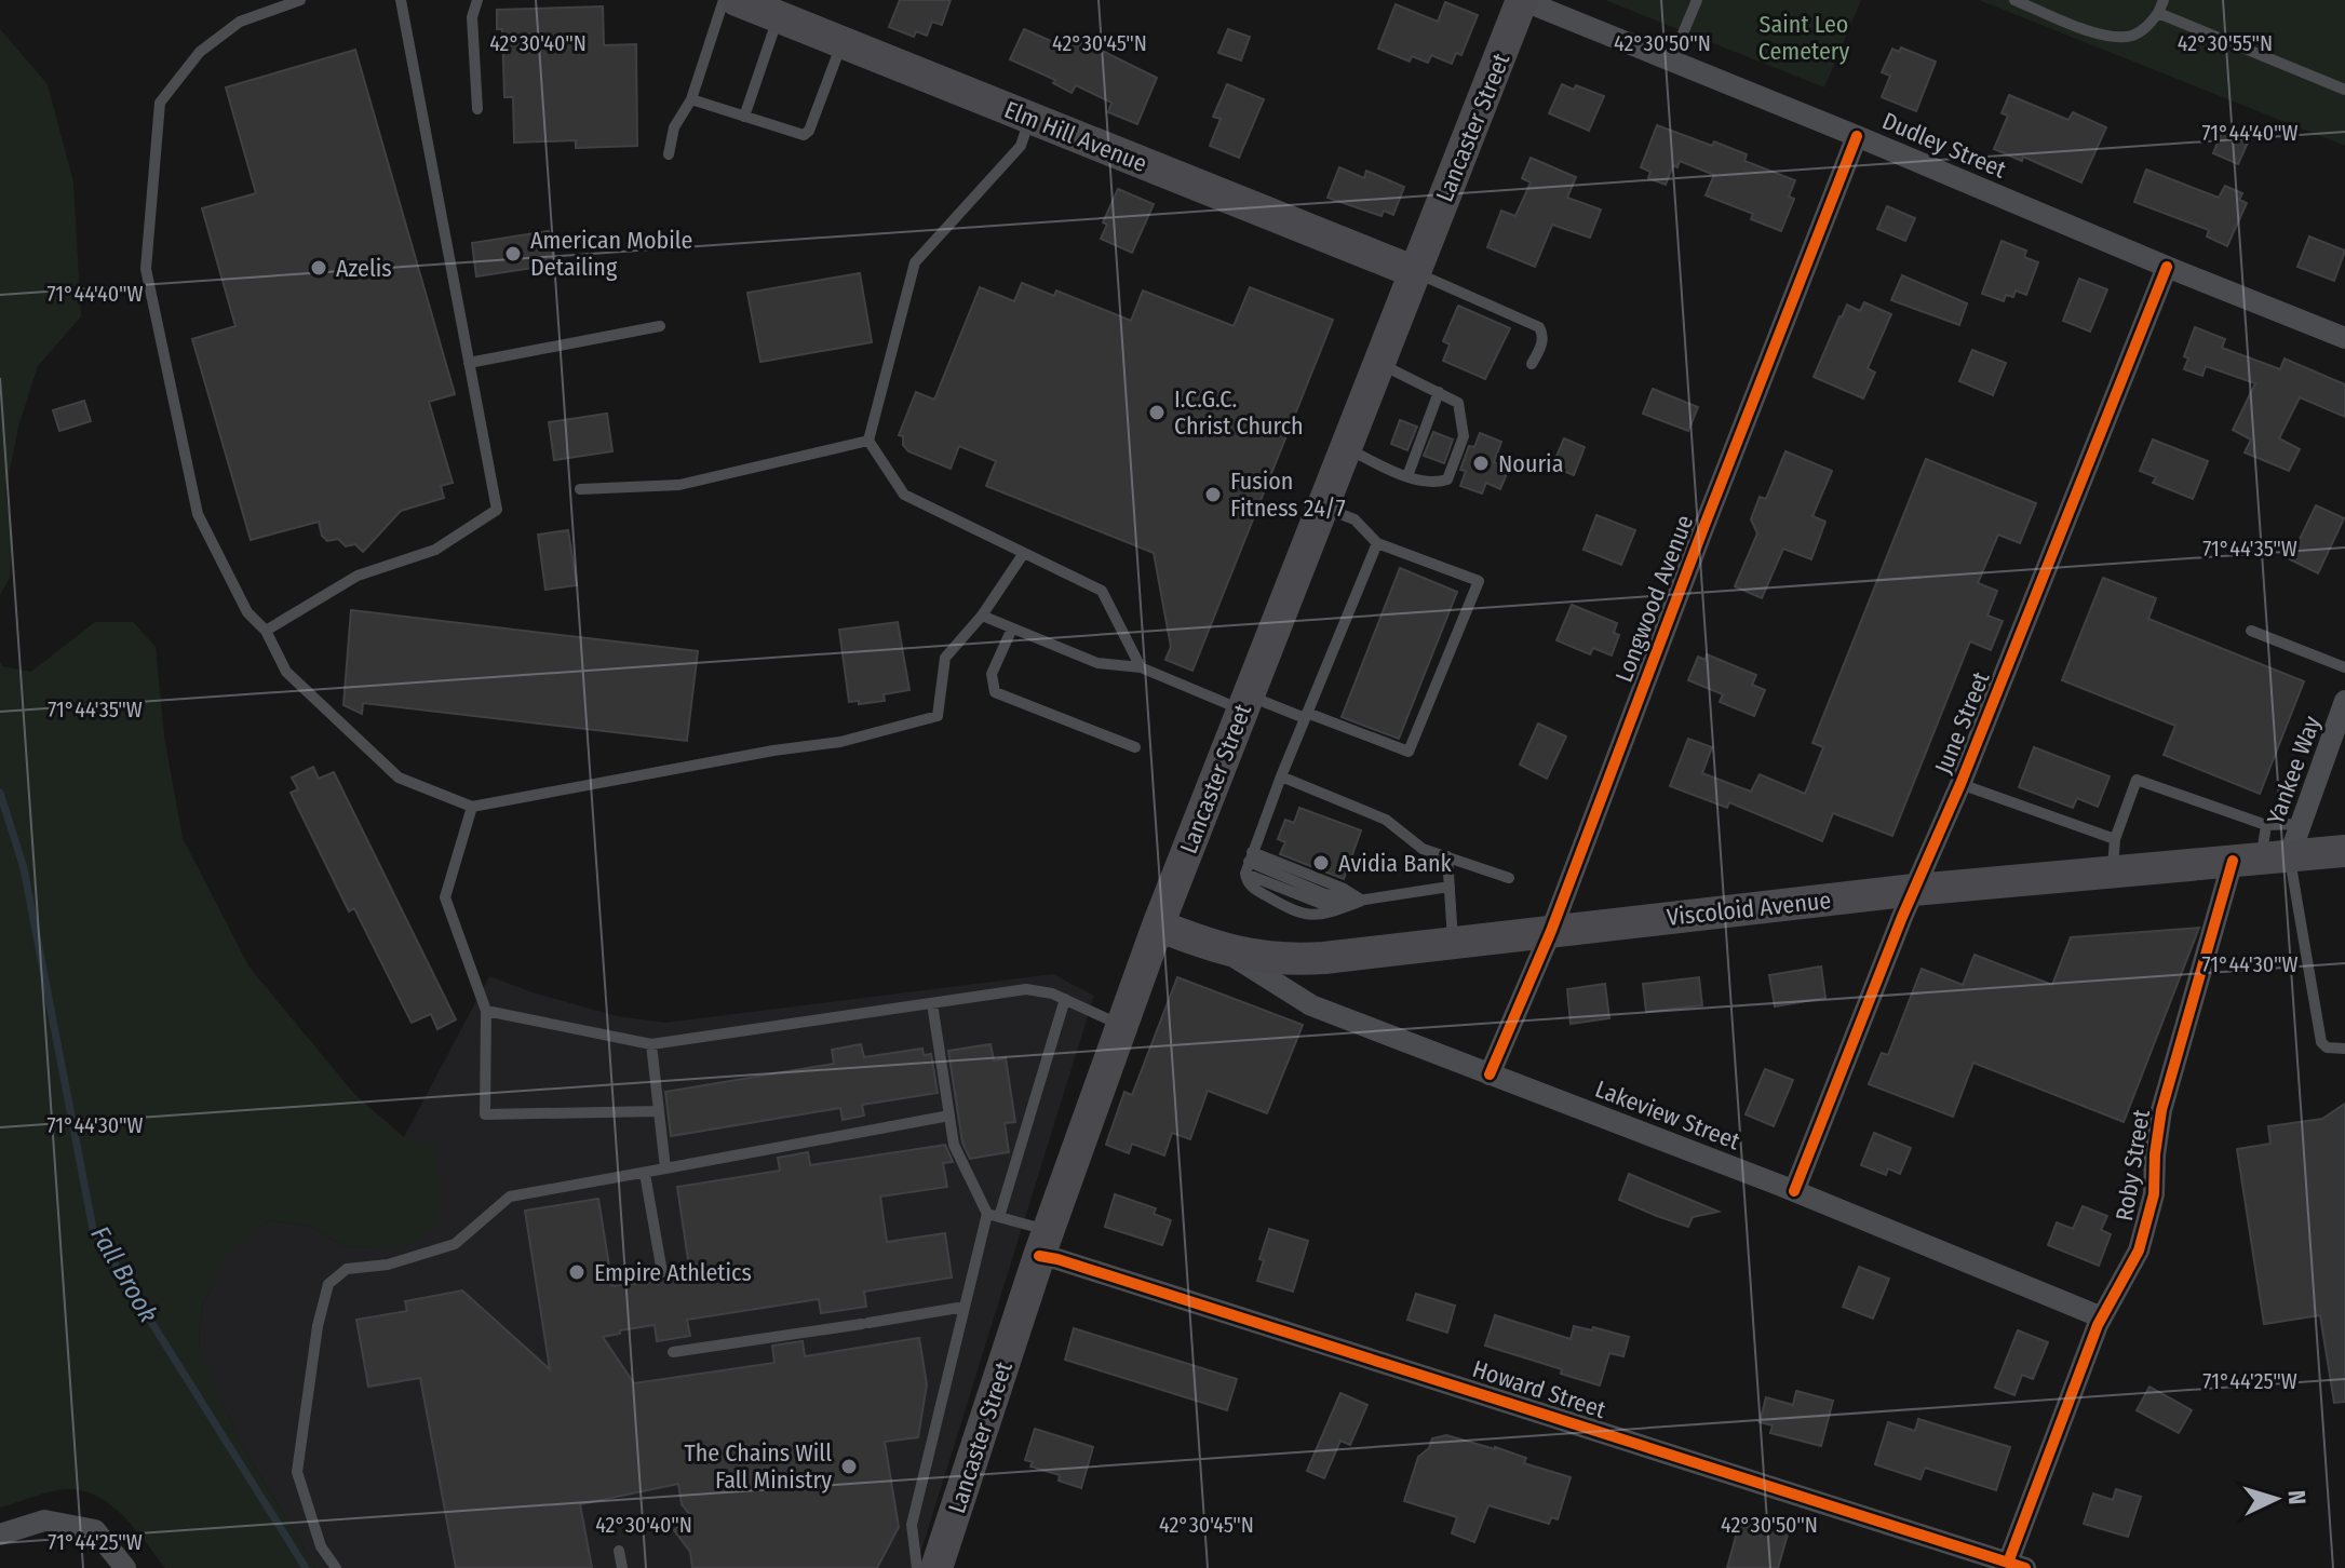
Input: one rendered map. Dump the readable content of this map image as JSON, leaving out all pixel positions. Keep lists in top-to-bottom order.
{
  "streets": {
    "main road": ["Lancaster Street", "Elm Hill Avenue", "Viscoloid Avenue"],
    "street": [
      "Dudley Street",
      "Longwood Avenue",
      "June Street",
      "Yankee Way",
      "Lakeview Street",
      "Roby Street",
      "Howard Street"
    ]
  },
  "crossings": [
    ["Lancaster Street", "Elm Hill Avenue"],
    ["Lancaster Street", "Dudley Street"],
    ["Lancaster Street", "Viscoloid Avenue"],
    ["Lancaster Street", "Howard Street"],
    ["Dudley Street", "Longwood Avenue"],
    ["Dudley Street", "June Street"],
    ["Longwood Avenue", "Viscoloid Avenue"],
    ["Longwood Avenue", "Lakeview Street"],
    ["June Street", "Viscoloid Avenue"],
    ["June Street", "Lakeview Street"],
    ["Yankee Way", "Viscoloid Avenue"],
    ["Yankee Way", "Roby Street"],
    ["Viscoloid Avenue", "Lakeview Street"],
    ["Viscoloid Avenue", "Roby Street"],
    ["Lakeview Street", "Roby Street"],
    ["Roby Street", "Howard Street"]
  ],
  "water": ["Fall Brook"],
  "parks": ["Saint Leo Cemetery"],
  "places": [
    "American Mobile Detailing",
    "Azelis",
    "I.C.G.C. Christ Church",
    "Nouria",
    "Fusion Fitness 24/7",
    "Avidia Bank",
    "Empire Athletics",
    "The Chains Will Fall Ministry"
  ],
  "north": "right",
  "coordinates": [
    "42°30'40\"N",
    "42°30'45\"N",
    "42°30'50\"N",
    "42°30'55\"N",
    "71°44'40\"W",
    "71°44'35\"W",
    "71°44'30\"W",
    "71°44'25\"W"
  ]
}
